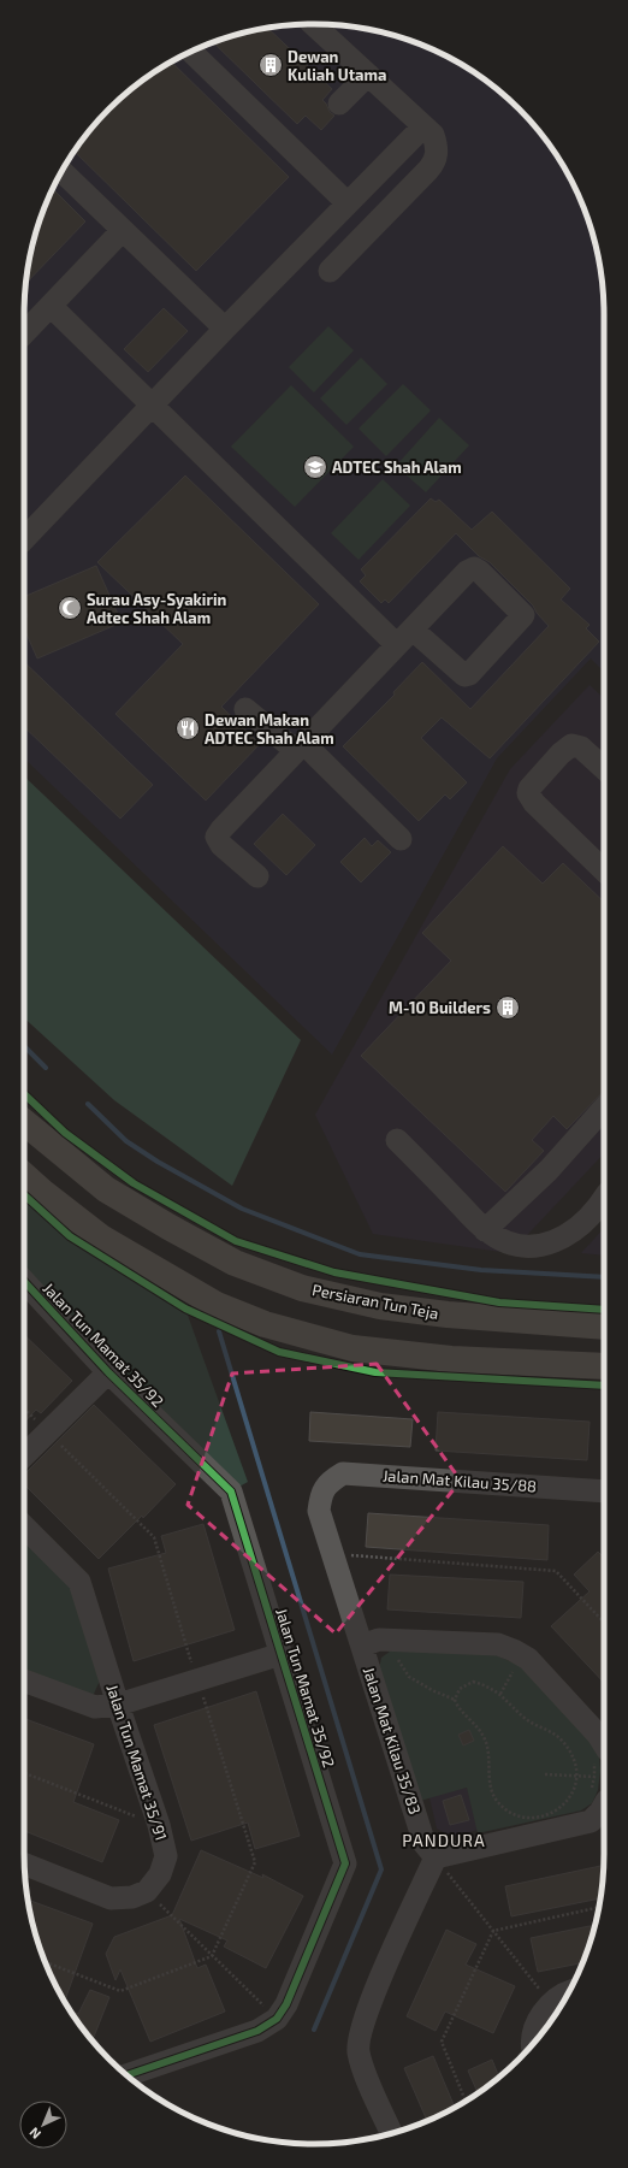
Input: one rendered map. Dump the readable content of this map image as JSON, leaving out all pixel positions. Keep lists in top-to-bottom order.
{
  "streets": {
    "main road": ["Persiaran Tun Teja"],
    "street": [
      "Jalan Tun Mamat 35/92",
      "Jalan Mat Kilau 35/88",
      "Jalan Mat Kilau 35/83",
      "Jalan Tun Mamat 35/91"
    ]
  },
  "crossings": [
    ["Jalan Tun Mamat 35/92", "Jalan Tun Mamat 35/91"],
    ["Jalan Mat Kilau 35/88", "Jalan Mat Kilau 35/83"]
  ],
  "districts": ["PANDURA"],
  "places": {
    "building": ["Dewan Kuliah Utama", "M-10 Builders"],
    "school or university": ["ADTEC Shah Alam"],
    "mosque": ["Surau Asy-Syakirin Adtec Shah Alam"],
    "restaurant": ["Dewan Makan ADTEC Shah Alam"]
  },
  "north": "bottom left"
}
